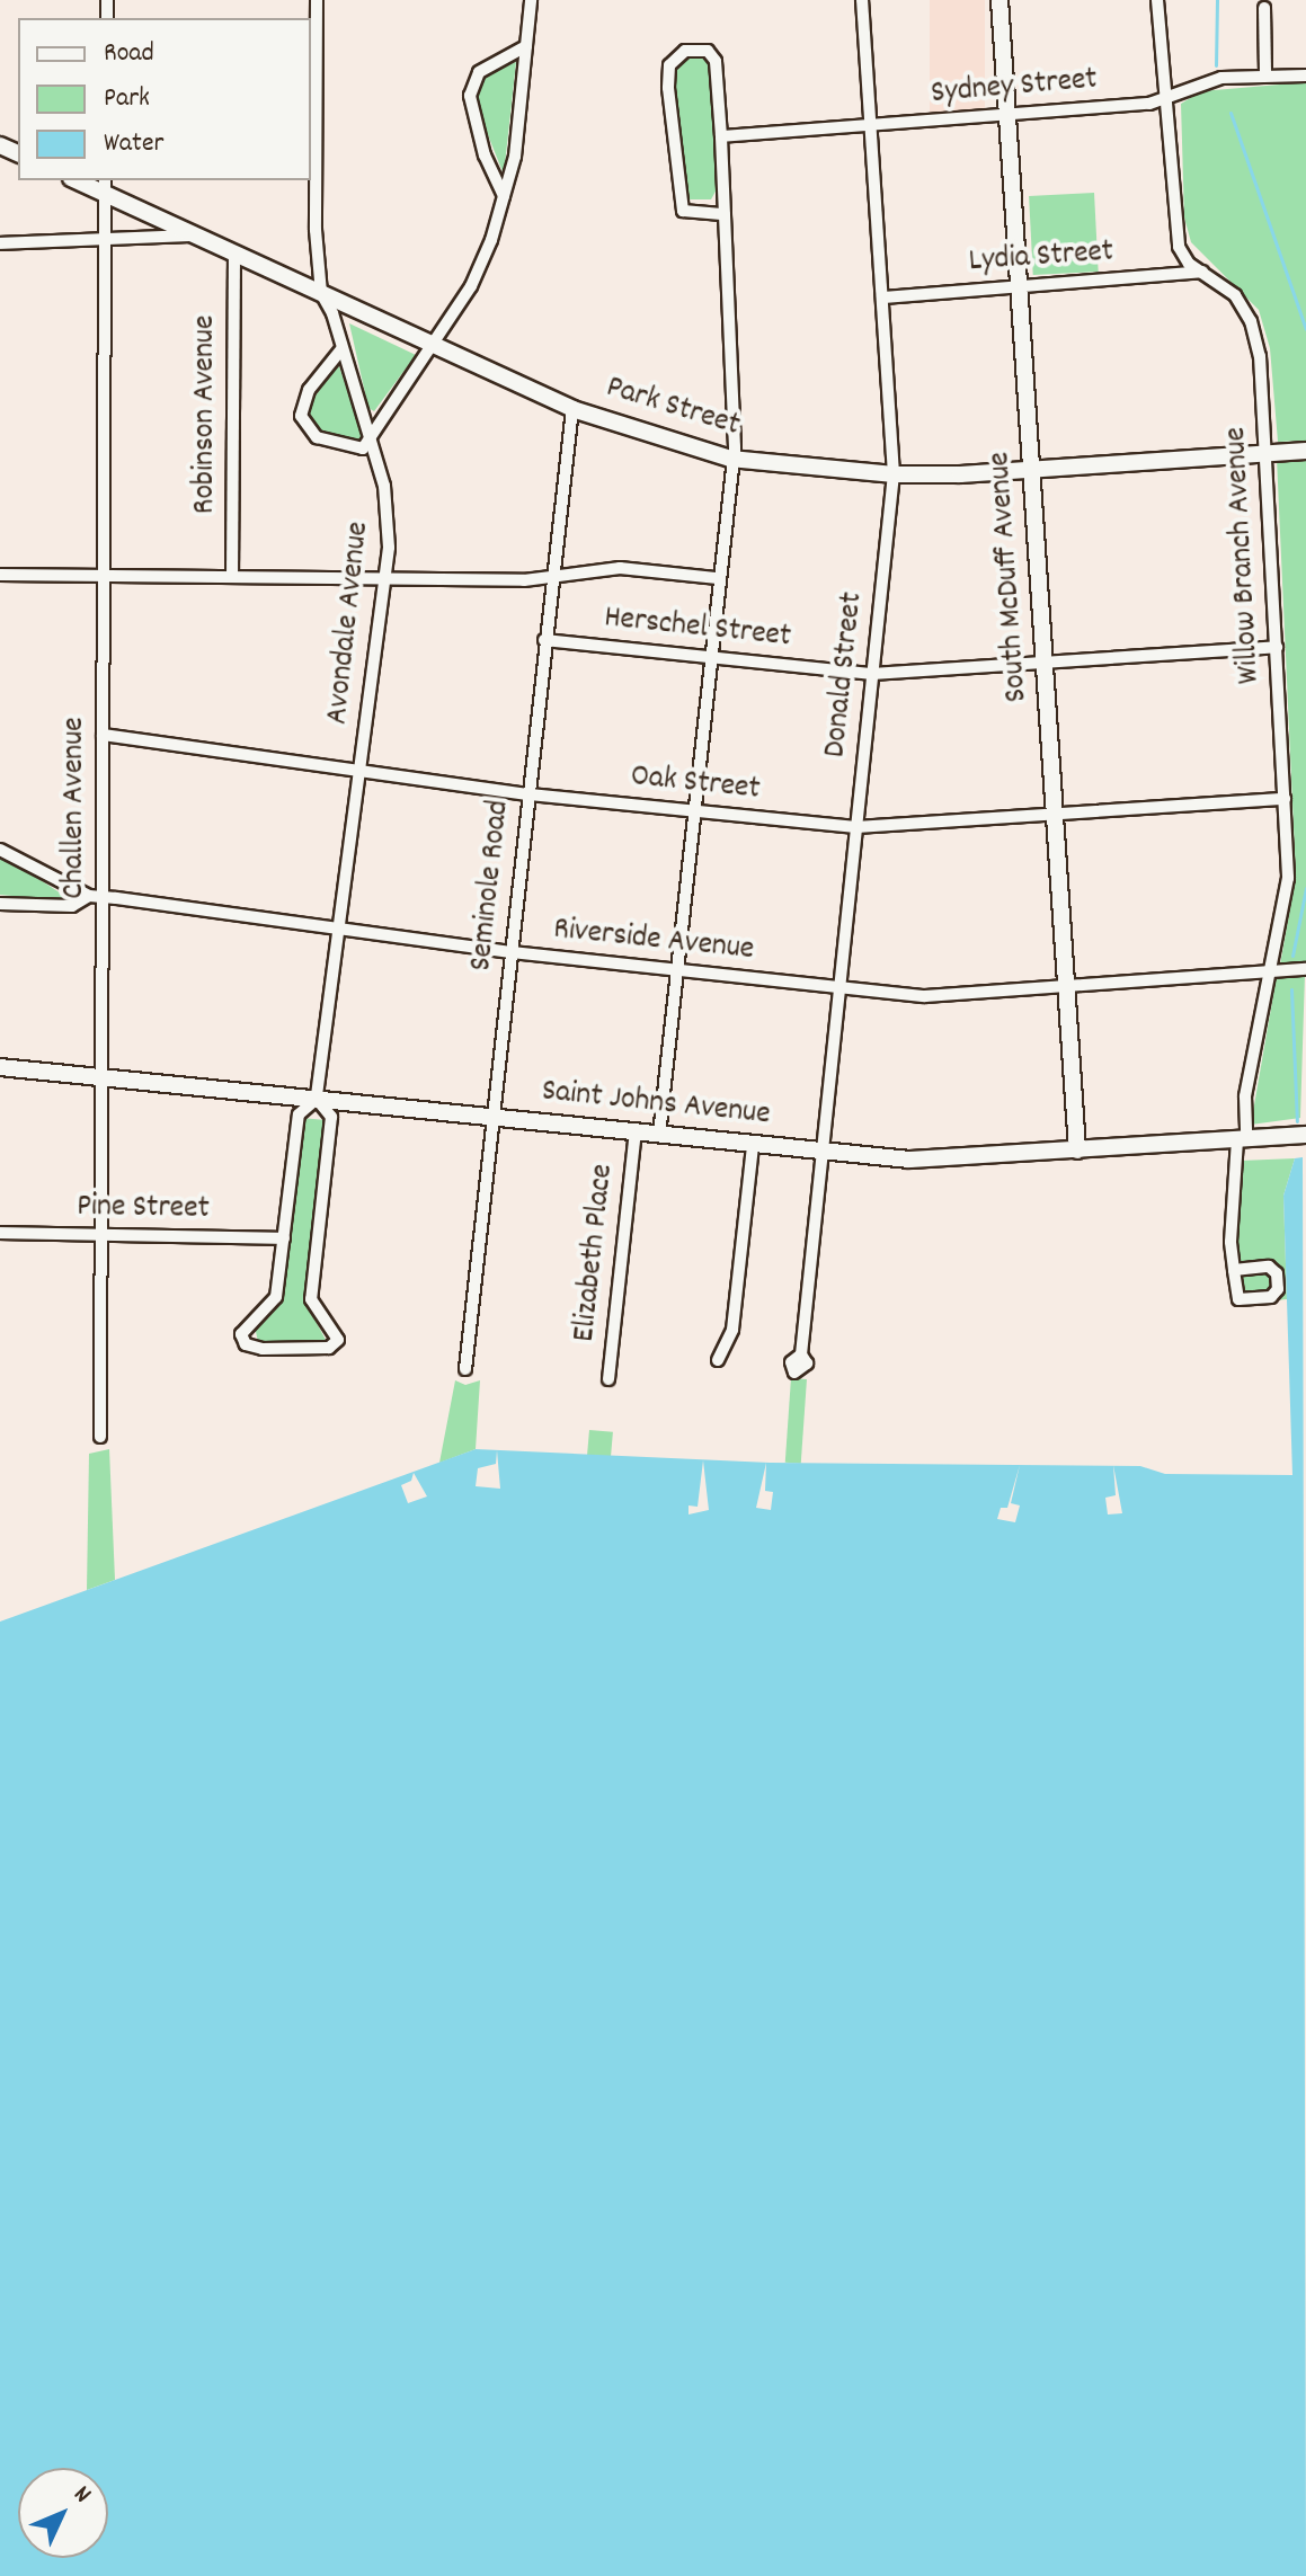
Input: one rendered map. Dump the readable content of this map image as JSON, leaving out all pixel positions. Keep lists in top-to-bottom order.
{
  "streets": {
    "main road": ["Park Street", "South McDuff Avenue", "Saint Johns Avenue"],
    "street": [
      "Sydney Street",
      "Lydia Street",
      "Robinson Avenue",
      "Willow Branch Avenue",
      "Avondale Avenue",
      "Herschel Street",
      "Donald Street",
      "Oak Street",
      "Challen Avenue",
      "Seminole Road",
      "Riverside Avenue",
      "Pine Street",
      "Elizabeth Place"
    ]
  },
  "crossings": [
    ["Sydney Street", "Willow Branch Avenue"],
    ["Sydney Street", "South McDuff Avenue"],
    ["Sydney Street", "Donald Street"],
    ["Lydia Street", "Willow Branch Avenue"],
    ["Lydia Street", "South McDuff Avenue"],
    ["Lydia Street", "Donald Street"],
    ["Park Street", "Robinson Avenue"],
    ["Park Street", "Willow Branch Avenue"],
    ["Park Street", "South McDuff Avenue"],
    ["Park Street", "Avondale Avenue"],
    ["Park Street", "Donald Street"],
    ["Park Street", "Challen Avenue"],
    ["Park Street", "Seminole Road"],
    ["Willow Branch Avenue", "Herschel Street"],
    ["Willow Branch Avenue", "Oak Street"],
    ["Willow Branch Avenue", "Riverside Avenue"],
    ["Willow Branch Avenue", "Saint Johns Avenue"],
    ["South McDuff Avenue", "Herschel Street"],
    ["South McDuff Avenue", "Oak Street"],
    ["South McDuff Avenue", "Riverside Avenue"],
    ["South McDuff Avenue", "Saint Johns Avenue"],
    ["Avondale Avenue", "Oak Street"],
    ["Avondale Avenue", "Riverside Avenue"],
    ["Avondale Avenue", "Saint Johns Avenue"],
    ["Herschel Street", "Donald Street"],
    ["Herschel Street", "Seminole Road"],
    ["Donald Street", "Oak Street"],
    ["Donald Street", "Riverside Avenue"],
    ["Donald Street", "Saint Johns Avenue"],
    ["Oak Street", "Challen Avenue"],
    ["Oak Street", "Seminole Road"],
    ["Challen Avenue", "Riverside Avenue"],
    ["Challen Avenue", "Saint Johns Avenue"],
    ["Challen Avenue", "Pine Street"],
    ["Seminole Road", "Riverside Avenue"],
    ["Seminole Road", "Saint Johns Avenue"],
    ["Saint Johns Avenue", "Elizabeth Place"]
  ],
  "legend": ["Road", "Park", "Water"],
  "north": "top right"
}
